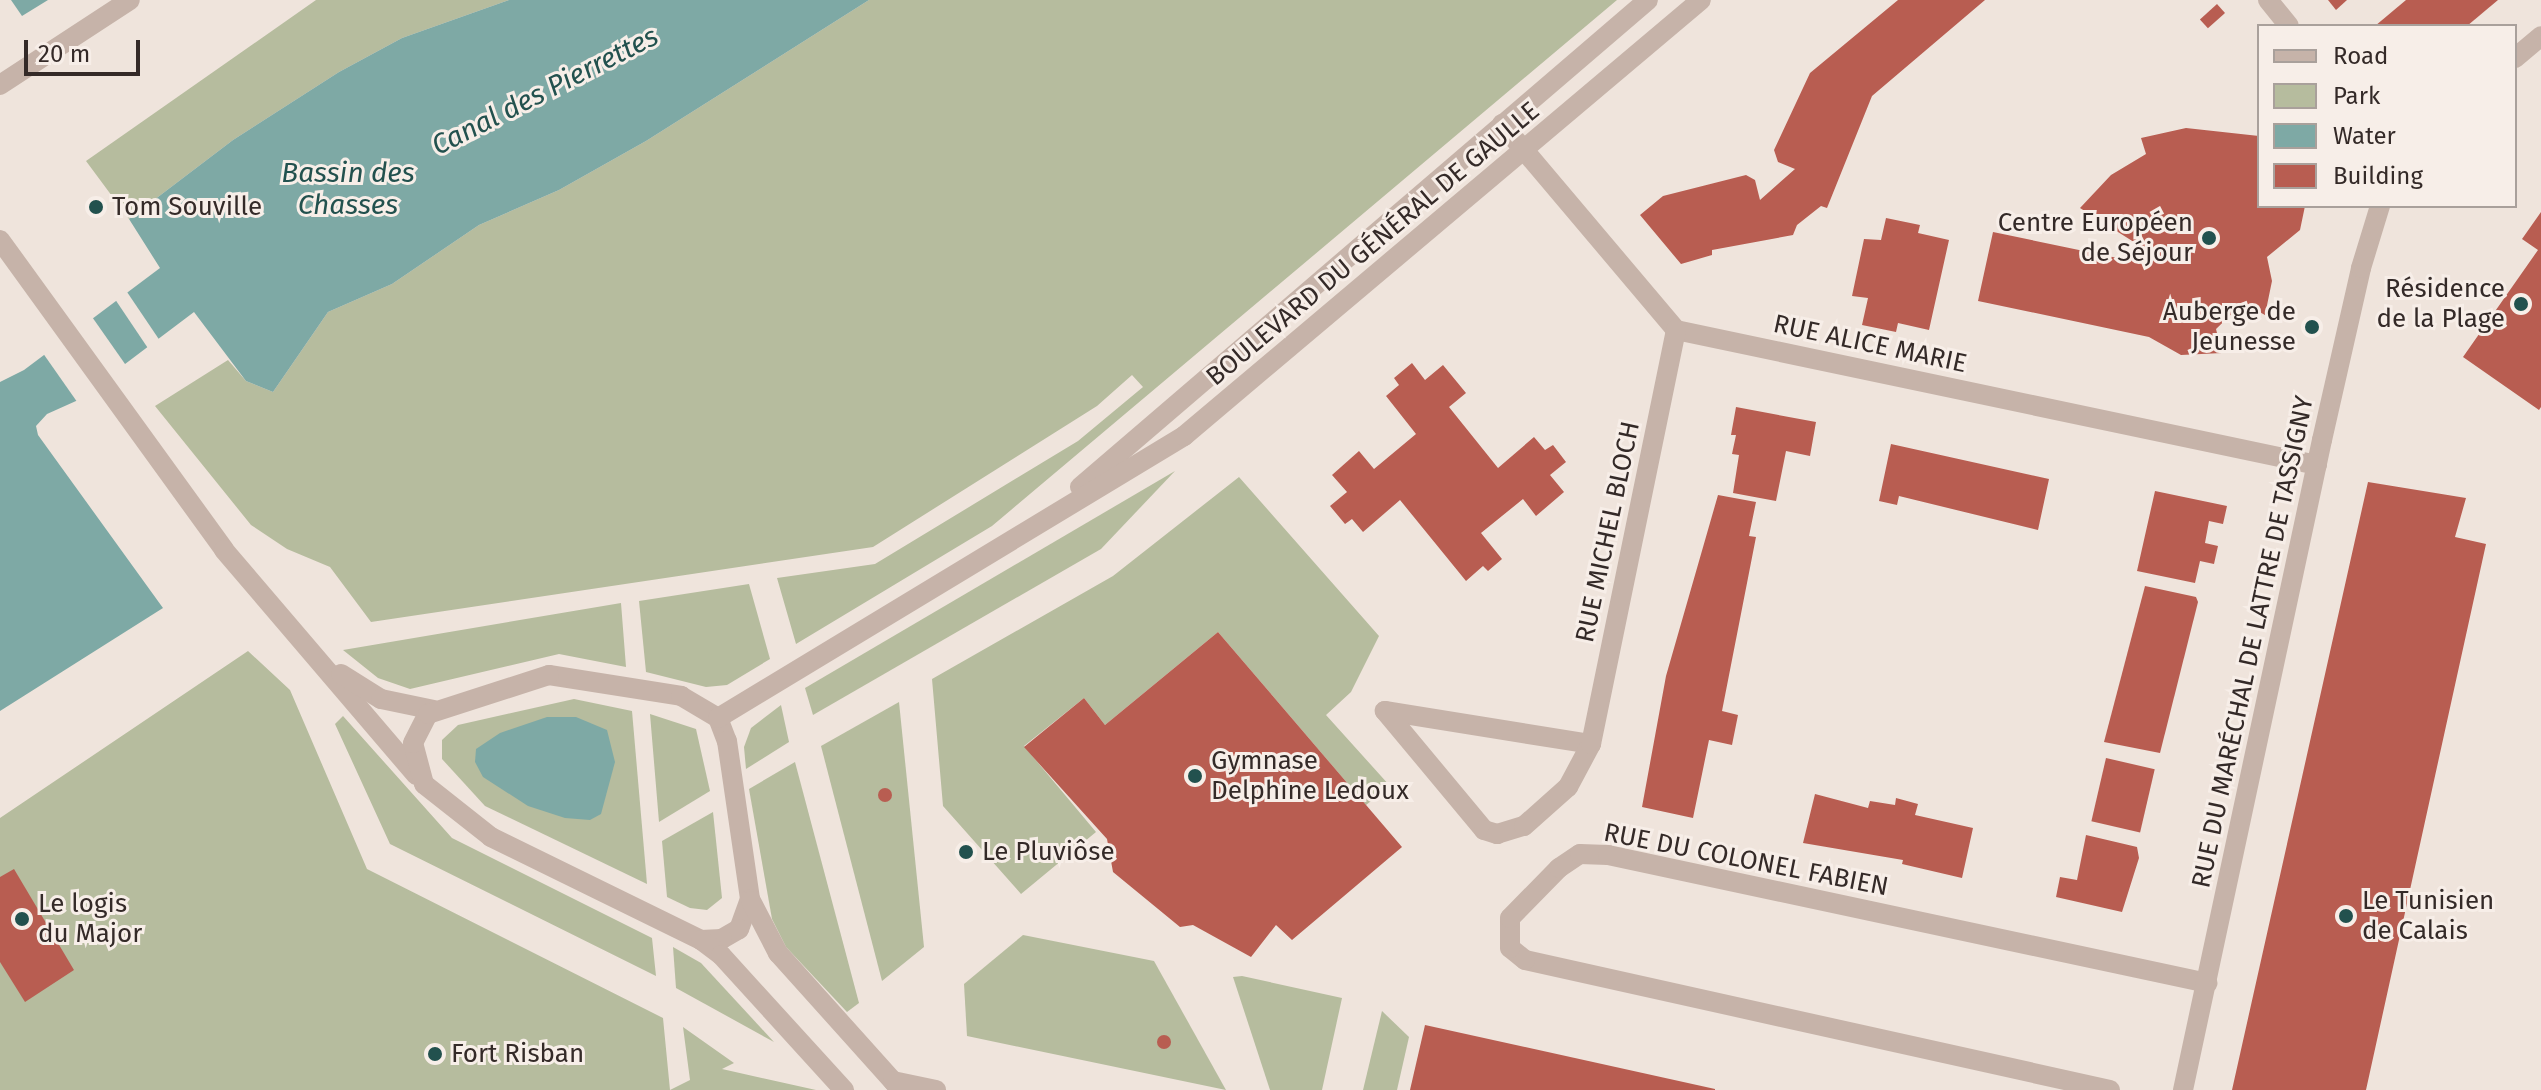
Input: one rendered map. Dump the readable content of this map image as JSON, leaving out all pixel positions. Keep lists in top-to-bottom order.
{
  "streets": {
    "street": [
      "BOULEVARD DU GÉNÉRAL DE GAULLE",
      "RUE ALICE MARIE",
      "RUE MICHEL BLOCH",
      "RUE DU MARÉCHAL DE LATTRE DE TASSIGNY",
      "RUE DU COLONEL FABIEN"
    ]
  },
  "crossings": [
    ["RUE ALICE MARIE", "RUE MICHEL BLOCH"],
    ["RUE ALICE MARIE", "RUE DU MARÉCHAL DE LATTRE DE TASSIGNY"],
    ["RUE DU MARÉCHAL DE LATTRE DE TASSIGNY", "RUE DU COLONEL FABIEN"]
  ],
  "water": ["Canal des Pierrettes", "Bassin des Chasses"],
  "places": [
    "Tom Souville",
    "Centre Européen de Séjour",
    "Résidence de la Plage",
    "Auberge de Jeunesse",
    "Gymnase Delphine Ledoux",
    "Le Pluviôse",
    "Le Tunisien de Calais",
    "Le logis du Major",
    "Fort Risban"
  ],
  "legend": [
    "Road",
    "Park",
    "Water",
    "Building"
  ],
  "scale_bar": "20 m"
}
